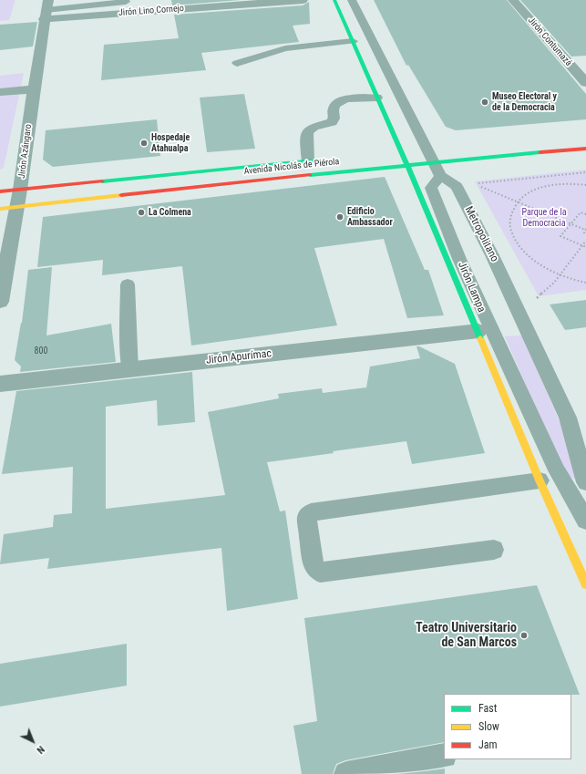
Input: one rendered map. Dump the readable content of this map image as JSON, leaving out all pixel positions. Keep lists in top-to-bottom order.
{
  "streets": {
    "main road": ["Avenida Nicolás de Piérola", "Jirón Lampa"],
    "street": [
      "Jirón Lino Cornejo",
      "Jirón Contumazá",
      "Jirón Azángaro",
      "Jirón Apurímac"
    ],
    "lane": ["Metropolitano"]
  },
  "crossings": [
    ["Jirón Lino Cornejo", "Jirón Azángaro"],
    ["Jirón Azángaro", "Avenida Nicolás de Piérola"],
    ["Avenida Nicolás de Piérola", "Metropolitano"],
    ["Avenida Nicolás de Piérola", "Jirón Lampa"],
    ["Jirón Lampa", "Jirón Apurímac"]
  ],
  "parks": ["Parque de la Democracia"],
  "places": [
    "Museo Electoral y de la Democracia",
    "Hospedaje Atahualpa",
    "La Colmena",
    "Edificio Ambassador",
    "Teatro Universitario de San Marcos"
  ],
  "house_numbers": ["800"],
  "legend": ["Fast", "Slow", "Jam"],
  "north": "bottom right"
}
